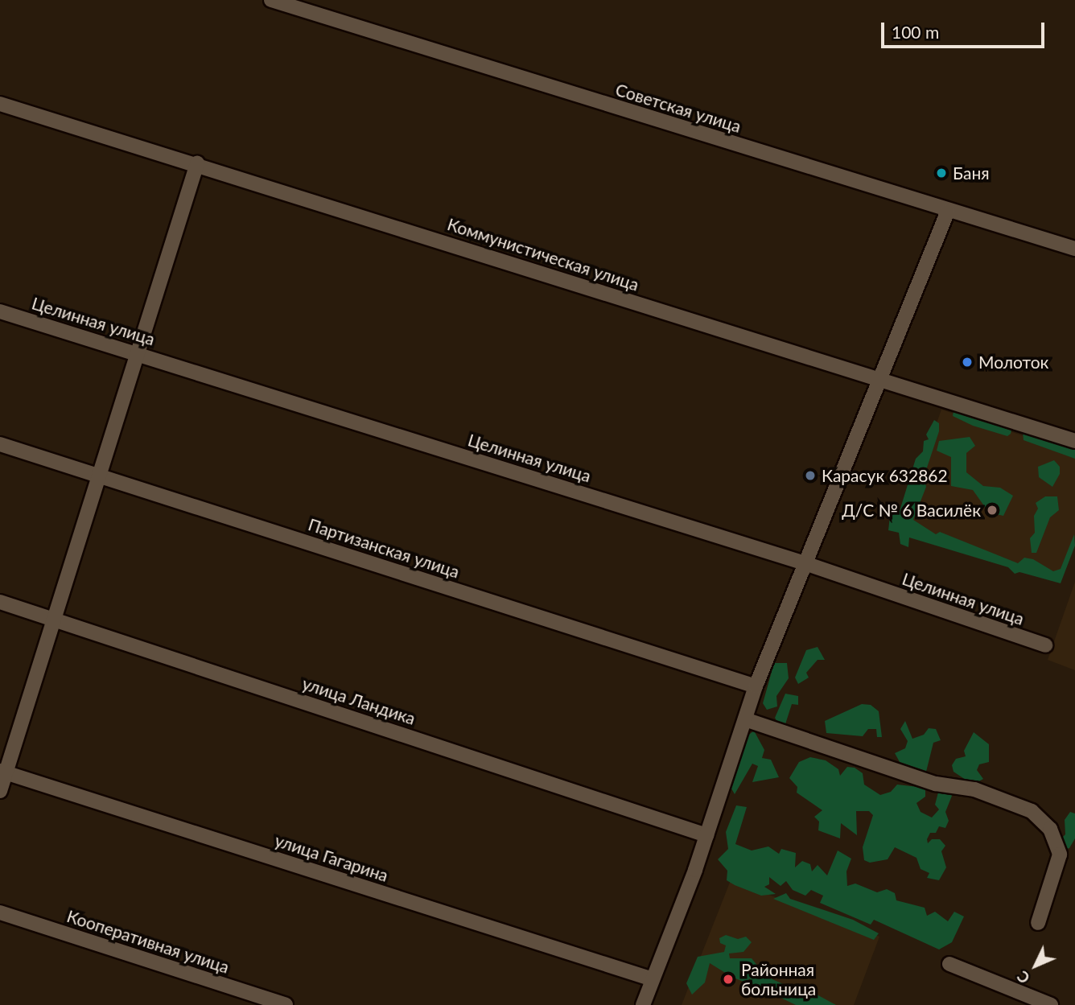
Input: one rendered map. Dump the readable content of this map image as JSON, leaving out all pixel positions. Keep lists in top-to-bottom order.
{
  "streets": {
    "street": [
      "Советская улица",
      "Коммунистическая улица",
      "Целинная улица",
      "Партизанская улица",
      "улица Ландика",
      "улица Гагарина",
      "Кооперативная улица"
    ]
  },
  "places": [
    "Баня",
    "Молоток",
    "Карасук 632862",
    "Д/С № 6 Василёк",
    "Районная больница"
  ],
  "scale_bar": "100 m",
  "north": "bottom left"
}
